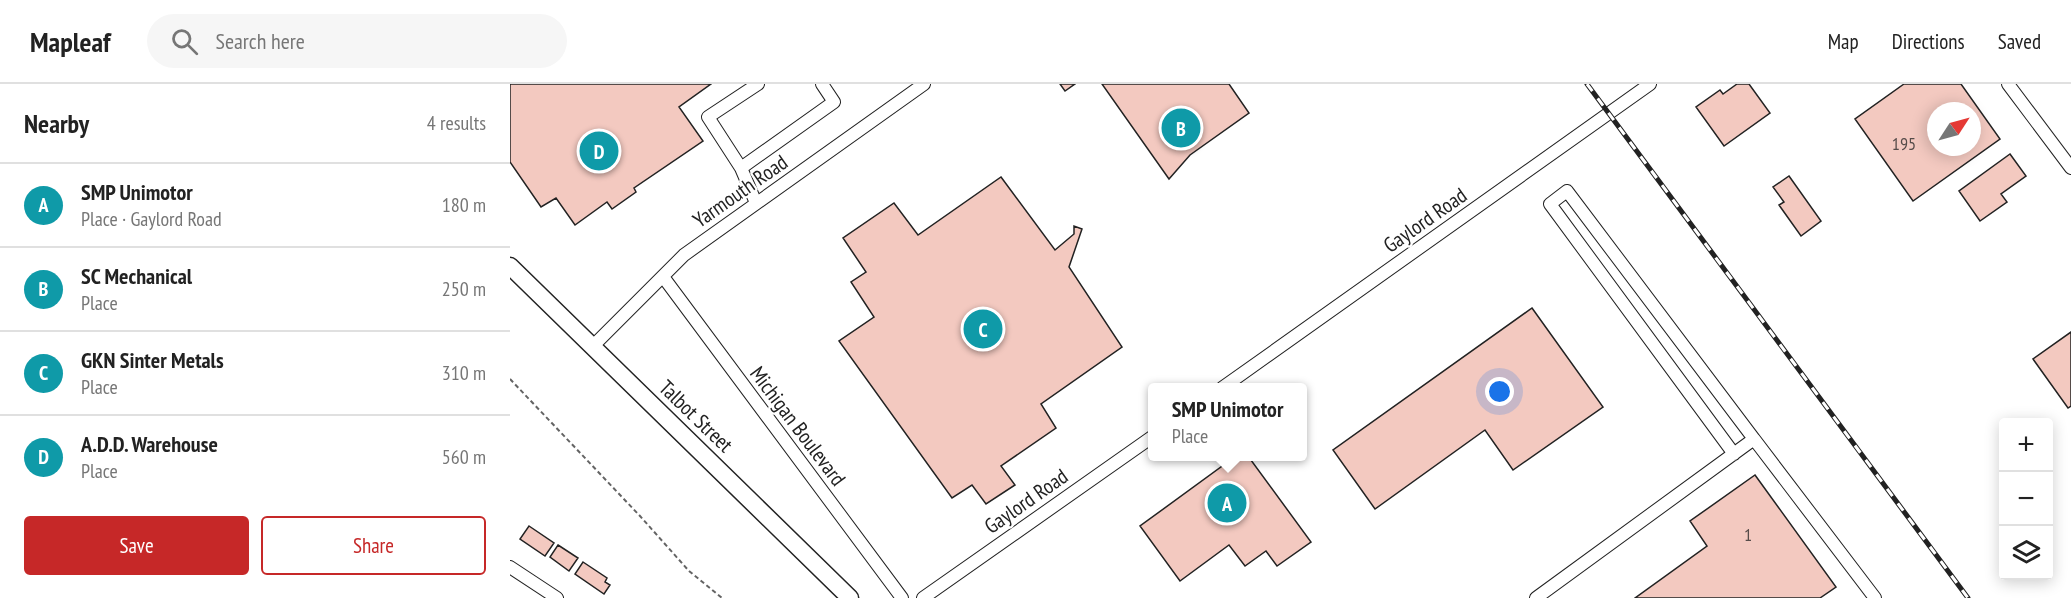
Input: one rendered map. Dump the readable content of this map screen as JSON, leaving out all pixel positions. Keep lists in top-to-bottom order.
{
  "streets": {
    "main road": ["Talbot Street"],
    "street": ["Yarmouth Road", "Gaylord Road", "Michigan Boulevard"]
  },
  "crossings": [
    ["Yarmouth Road", "Talbot Street"],
    ["Yarmouth Road", "Michigan Boulevard"]
  ],
  "house_numbers": ["195", "1"],
  "north": "top right",
  "page": {
    "header": "Mapleaf",
    "search": "Search here",
    "nav": ["Map", "Directions", "Saved"],
    "heading": ["Nearby", "4 results"],
    "pins": [
      "B",
      "D",
      "C",
      "A"
    ],
    "list": [
      {
        "mark": "A",
        "name": "SMP Unimotor",
        "note": "Place · Gaylord Road",
        "value": "180 m"
      },
      {
        "mark": "B",
        "name": "SC Mechanical",
        "note": "Place",
        "value": "250 m"
      },
      {
        "mark": "C",
        "name": "GKN Sinter Metals",
        "note": "Place",
        "value": "310 m"
      },
      {
        "mark": "D",
        "name": "A.D.D. Warehouse",
        "note": "Place",
        "value": "560 m"
      }
    ],
    "popup": ["SMP Unimotor", "Place"],
    "map_buttons": ["+", "−"],
    "buttons": ["Save", "Share"]
  }
}
